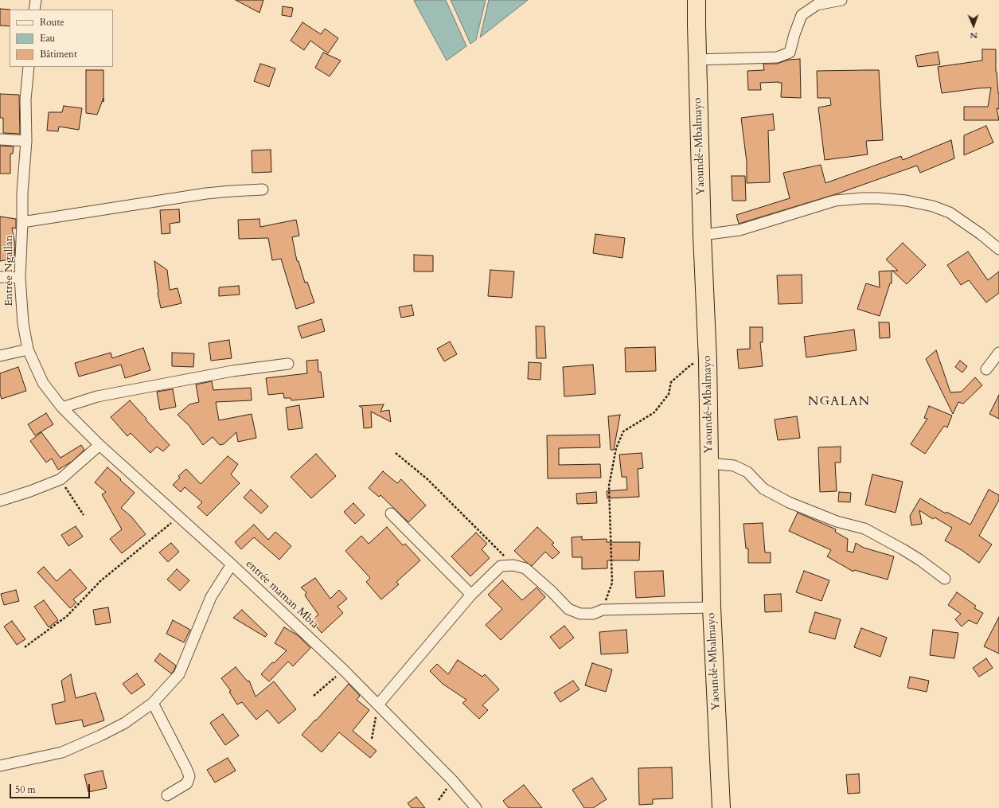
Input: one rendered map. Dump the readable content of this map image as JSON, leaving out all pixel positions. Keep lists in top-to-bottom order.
{
  "streets": {
    "highway": ["Yaoundé-Mbalmayo"],
    "street": ["Entrée Ngallan", "entrée maman Mbia"]
  },
  "crossings": [
    ["Entrée Ngallan", "entrée maman Mbia"]
  ],
  "districts": ["NGALAN"],
  "legend": ["Route", "Eau", "Bâtiment"],
  "scale_bar": "50 m",
  "north": "bottom"
}
